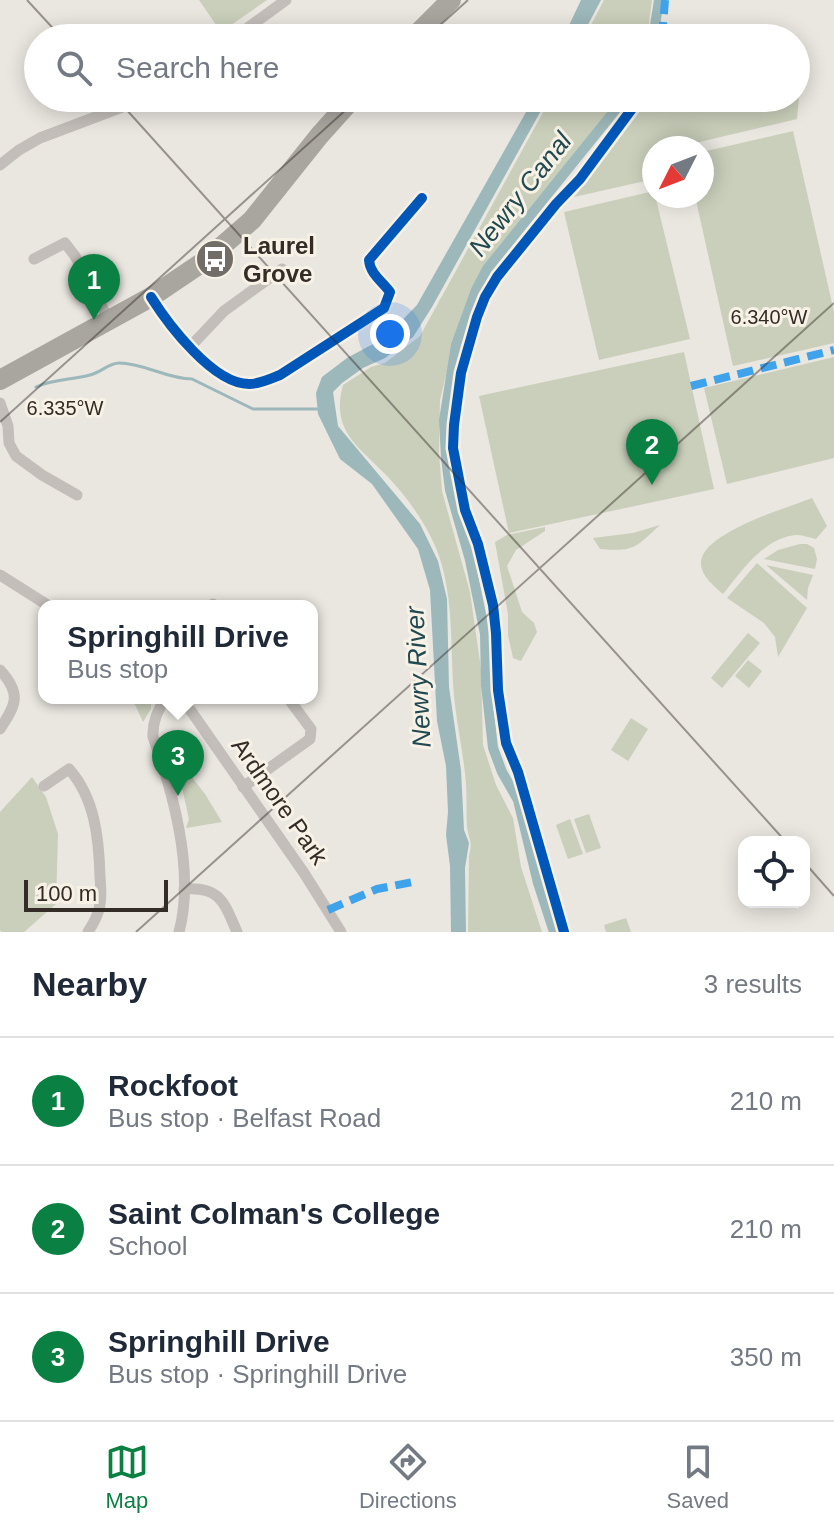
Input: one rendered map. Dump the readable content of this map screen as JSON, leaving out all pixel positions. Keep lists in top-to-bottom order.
{
  "streets": {
    "street": ["Ardmore Park"]
  },
  "water": ["Newry Canal", "Newry River"],
  "places": {
    "bus stop": ["Laurel Grove"]
  },
  "scale_bar": "100 m",
  "north": "bottom left",
  "page": {
    "search": "Search here",
    "pins": ["1", "2", "3"],
    "popup": ["Springhill Drive", "Bus stop"],
    "scale": "100 m",
    "heading": ["Nearby", "3 results"],
    "list": [
      {
        "mark": "1",
        "name": "Rockfoot",
        "note": "Bus stop · Belfast Road",
        "value": "210 m"
      },
      {
        "mark": "2",
        "name": "Saint Colman's College",
        "note": "School",
        "value": "210 m"
      },
      {
        "mark": "3",
        "name": "Springhill Drive",
        "note": "Bus stop · Springhill Drive",
        "value": "350 m"
      }
    ],
    "nav": ["Map", "Directions", "Saved"]
  },
  "coordinates": ["6.340°W", "6.335°W"]
}
